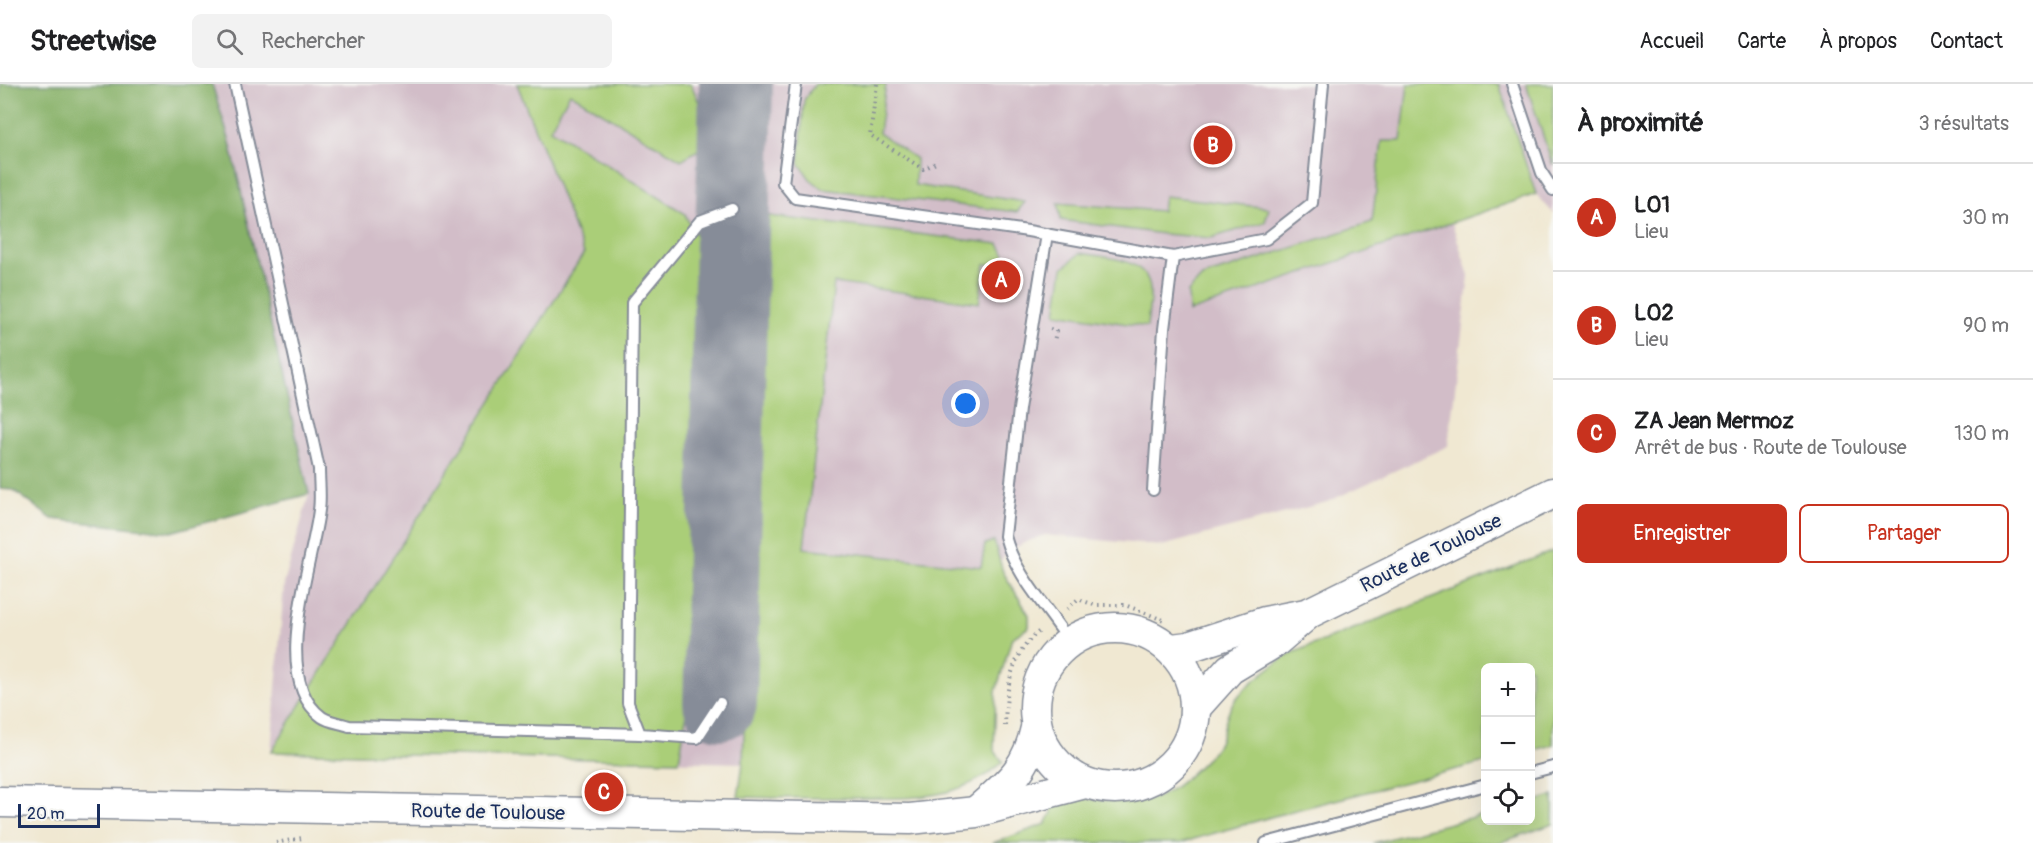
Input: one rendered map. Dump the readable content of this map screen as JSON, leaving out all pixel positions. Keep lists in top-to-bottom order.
{
  "streets": {
    "main road": ["Route de Toulouse"]
  },
  "scale_bar": "20 m",
  "page": {
    "header": "Streetwise",
    "search": "Rechercher",
    "nav": [
      "Accueil",
      "Carte",
      "À propos",
      "Contact"
    ],
    "heading": ["À proximité", "3 résultats"],
    "pins": ["B", "A", "C"],
    "list": [
      {
        "mark": "A",
        "name": "L01",
        "note": "Lieu",
        "value": "30 m"
      },
      {
        "mark": "B",
        "name": "L02",
        "note": "Lieu",
        "value": "90 m"
      },
      {
        "mark": "C",
        "name": "ZA Jean Mermoz",
        "note": "Arrêt de bus · Route de Toulouse",
        "value": "130 m"
      }
    ],
    "buttons": ["Enregistrer", "Partager"],
    "map_buttons": ["+", "−"],
    "scale": "20 m"
  }
}
